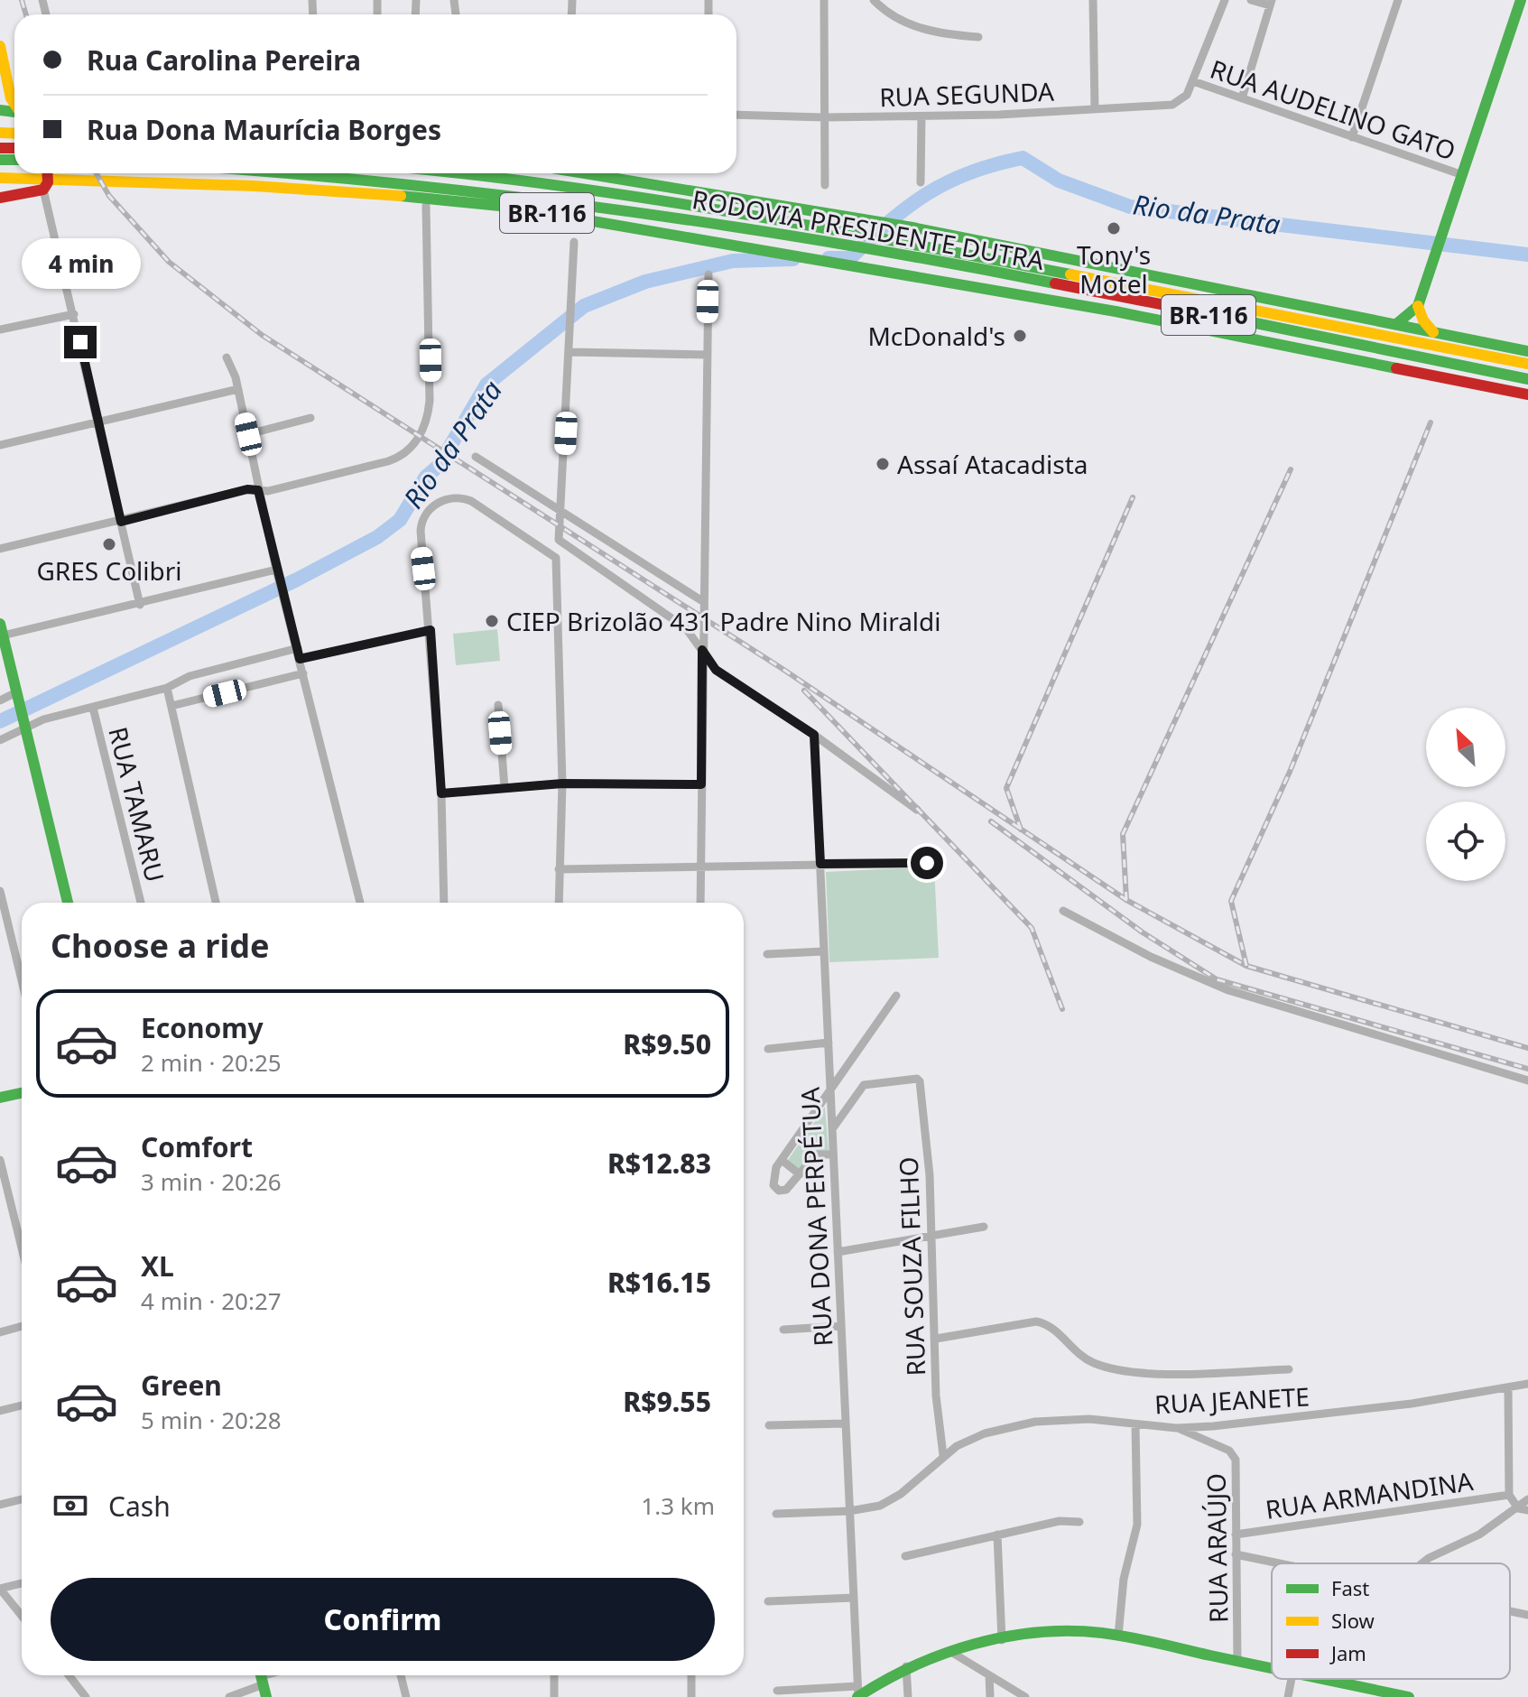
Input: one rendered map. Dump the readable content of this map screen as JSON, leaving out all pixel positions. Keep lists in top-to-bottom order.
{
  "streets": {
    "main road": ["BR-116", "RODOVIA PRESIDENTE DUTRA"],
    "street": [
      "RUA SEGUNDA",
      "RUA AUDELINO GATO",
      "RUA TAMARU",
      "RUA DONA PERPÉTUA",
      "RUA SOUZA FILHO",
      "RUA JEANETE",
      "RUA ARMANDINA",
      "RUA ARAÚJO"
    ]
  },
  "crossings": [
    ["RUA SEGUNDA", "RUA AUDELINO GATO"],
    ["RUA DONA PERPÉTUA", "RUA SOUZA FILHO"],
    ["RUA DONA PERPÉTUA", "RUA JEANETE"],
    ["RUA SOUZA FILHO", "RUA JEANETE"],
    ["RUA JEANETE", "RUA ARAÚJO"],
    ["RUA ARMANDINA", "RUA ARAÚJO"]
  ],
  "water": ["Rio da Prata"],
  "places": [
    "Tony's Motel",
    "McDonald's",
    "Assaí Atacadista",
    "GRES Colibri",
    "CIEP Brizolão 431 Padre Nino Miraldi"
  ],
  "legend": ["Fast", "Slow", "Jam"],
  "north": "top left",
  "page": {
    "banner": ["Rua Carolina Pereira", "Rua Dona Maurícia Borges"],
    "bubble": "4 min",
    "heading": "Choose a ride",
    "list": [
      {
        "name": "Economy",
        "note": "2 min · 20:25",
        "value": "R$9.50"
      },
      {
        "name": "Comfort",
        "note": "3 min · 20:26",
        "value": "R$12.83"
      },
      {
        "name": "XL",
        "note": "4 min · 20:27",
        "value": "R$16.15"
      },
      {
        "name": "Green",
        "note": "5 min · 20:28",
        "value": "R$9.55"
      }
    ],
    "pay": ["Cash", "1.3 km"],
    "buttons": "Confirm"
  }
}
